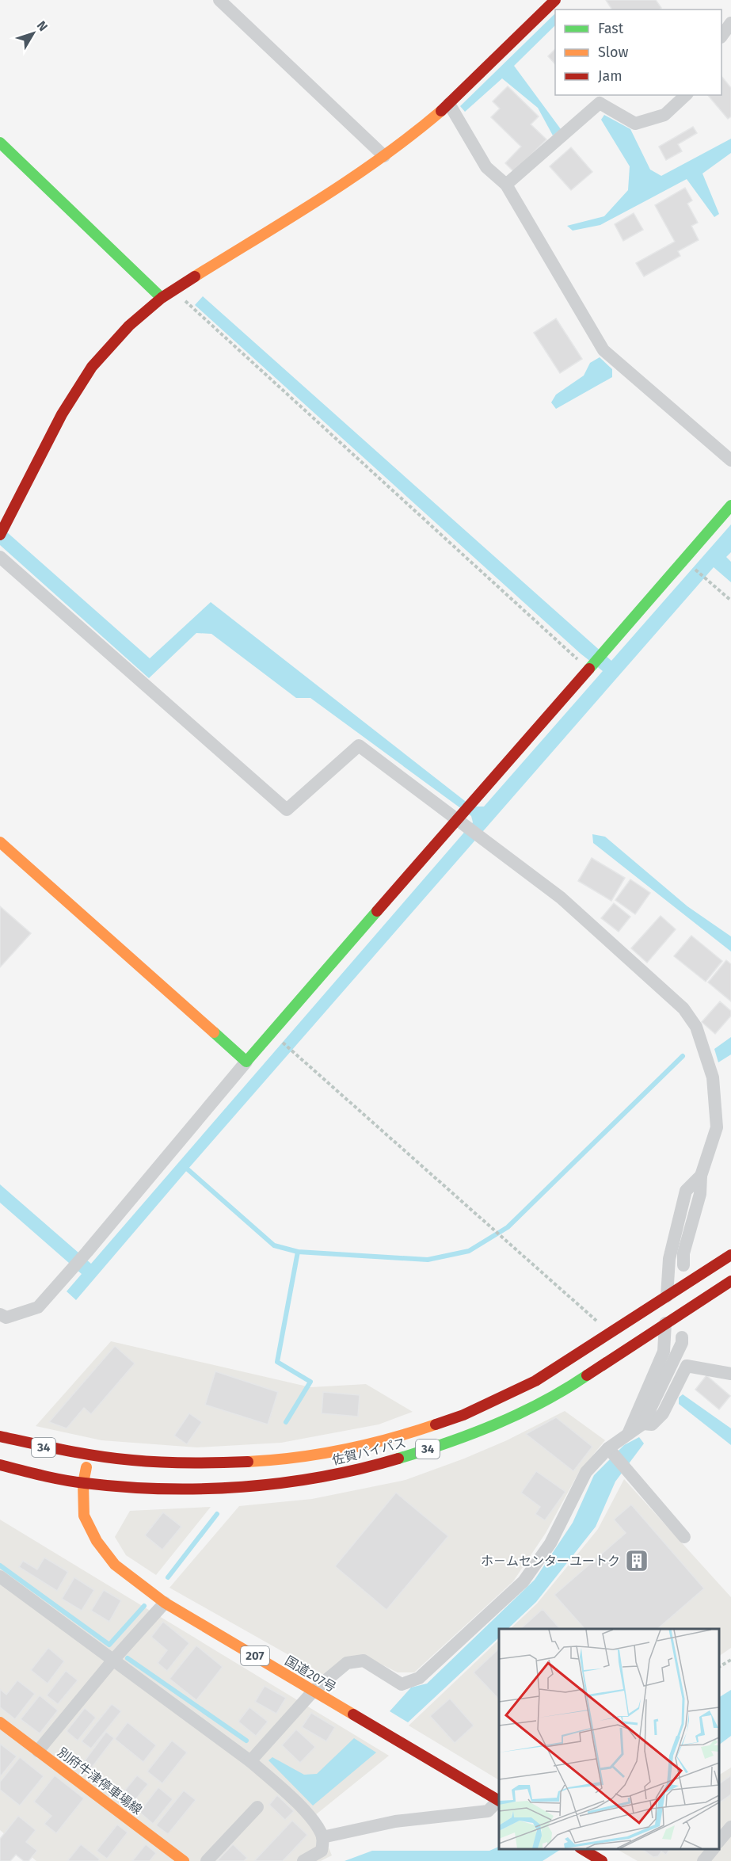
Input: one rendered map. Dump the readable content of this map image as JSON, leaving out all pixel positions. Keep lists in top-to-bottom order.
{
  "streets": {
    "main road": [
      "34",
      "佐賀バイパス",
      "207",
      "国道207号",
      "別府牛津停車場線"
    ]
  },
  "crossings": [
    ["34", "佐賀バイパス"],
    ["34", "国道207号"],
    ["佐賀バイパス", "国道207号"]
  ],
  "places": {
    "building": ["ホ－ムセンターユートク"]
  },
  "legend": ["Fast", "Slow", "Jam"],
  "north": "top right"
}
